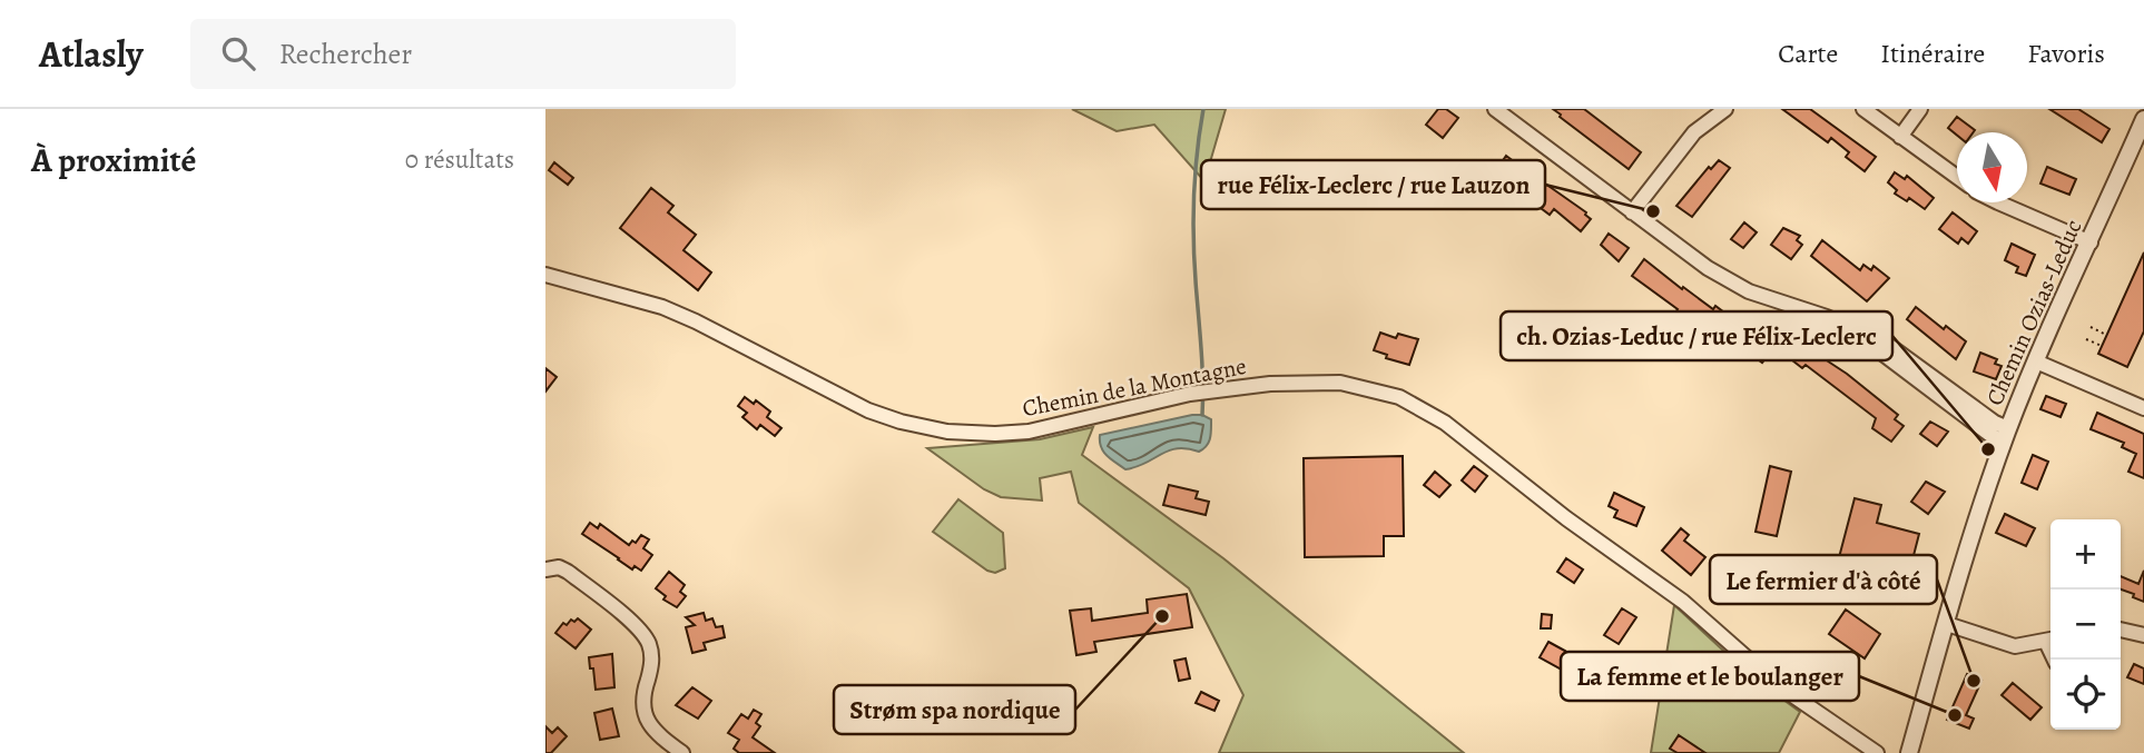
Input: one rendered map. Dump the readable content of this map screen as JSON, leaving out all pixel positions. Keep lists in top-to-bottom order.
{
  "streets": {
    "street": ["Chemin Ozias-Leduc", "Chemin de la Montagne"]
  },
  "places": [
    "rue Félix-Leclerc / rue Lauzon",
    "ch. Ozias-Leduc / rue Félix-Leclerc",
    "Strøm spa nordique",
    "Le fermier d'à côté",
    "La femme et le boulanger"
  ],
  "north": "bottom",
  "page": {
    "header": "Atlasly",
    "search": "Rechercher",
    "nav": ["Carte", "Itinéraire", "Favoris"],
    "heading": ["À proximité", "0 résultats"],
    "map_buttons": ["+", "−"]
  }
}
